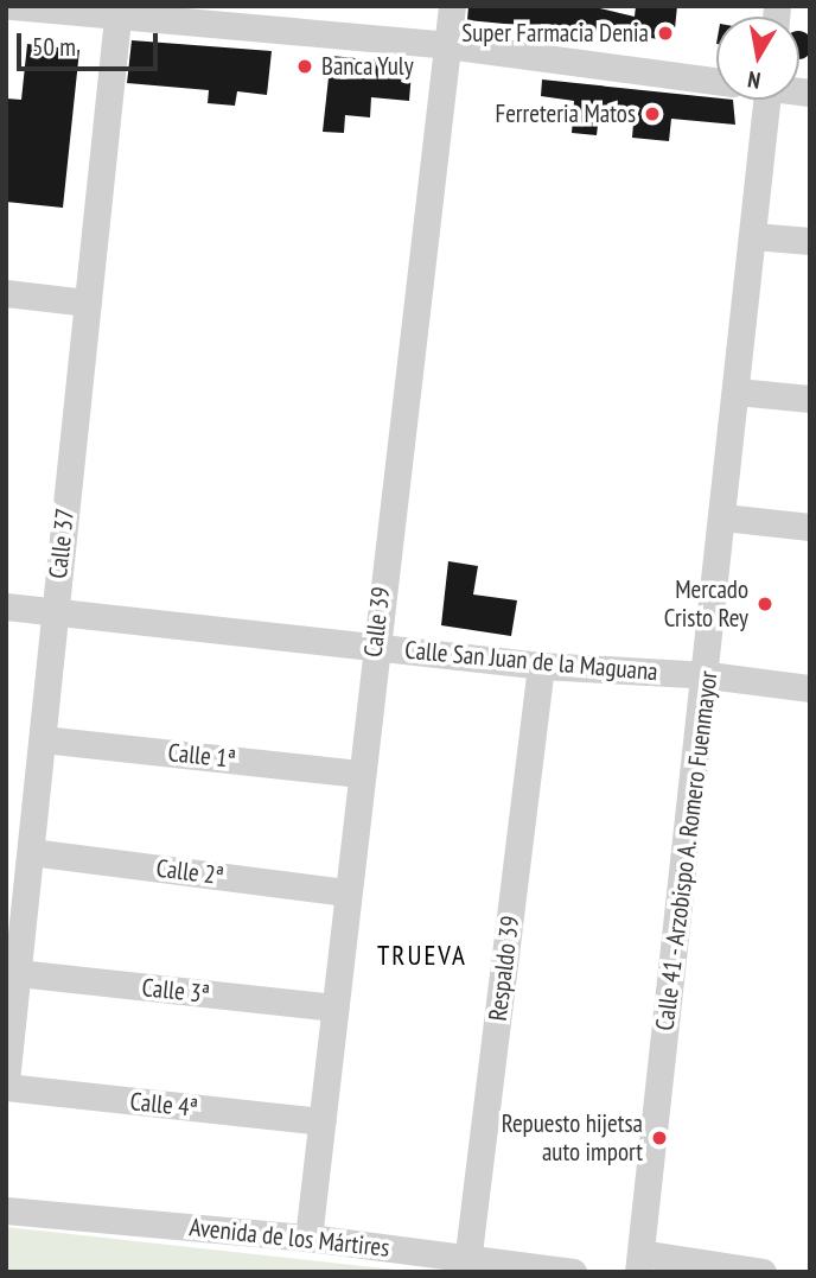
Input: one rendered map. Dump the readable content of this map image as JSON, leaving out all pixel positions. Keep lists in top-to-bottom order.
{
  "streets": {
    "street": [
      "Calle 37",
      "Calle 39",
      "Calle San Juan de la Maguana",
      "Calle 1ª",
      "Calle 41 - Arzobispo A. Romero Fuenmayor",
      "Calle 2ª",
      "Respaldo 39",
      "Calle 3ª",
      "Calle 4ª",
      "Avenida de los Mártires"
    ]
  },
  "crossings": [
    ["Calle 37", "Calle San Juan de la Maguana"],
    ["Calle 37", "Calle 1ª"],
    ["Calle 37", "Calle 2ª"],
    ["Calle 37", "Calle 3ª"],
    ["Calle 37", "Calle 4ª"],
    ["Calle 39", "Calle San Juan de la Maguana"],
    ["Calle 39", "Calle 1ª"],
    ["Calle 39", "Calle 2ª"],
    ["Calle 39", "Calle 3ª"],
    ["Calle 39", "Calle 4ª"],
    ["Calle 39", "Avenida de los Mártires"],
    ["Calle San Juan de la Maguana", "Calle 41 - Arzobispo A. Romero Fuenmayor"],
    ["Calle San Juan de la Maguana", "Respaldo 39"],
    ["Respaldo 39", "Avenida de los Mártires"]
  ],
  "districts": ["TRUEVA"],
  "places": [
    "Super Farmacia Denia",
    "Banca Yuly",
    "Ferreteria Matos",
    "Mercado Cristo Rey",
    "Repuesto hijetsa auto import"
  ],
  "scale_bar": "50 m",
  "north": "bottom"
}
